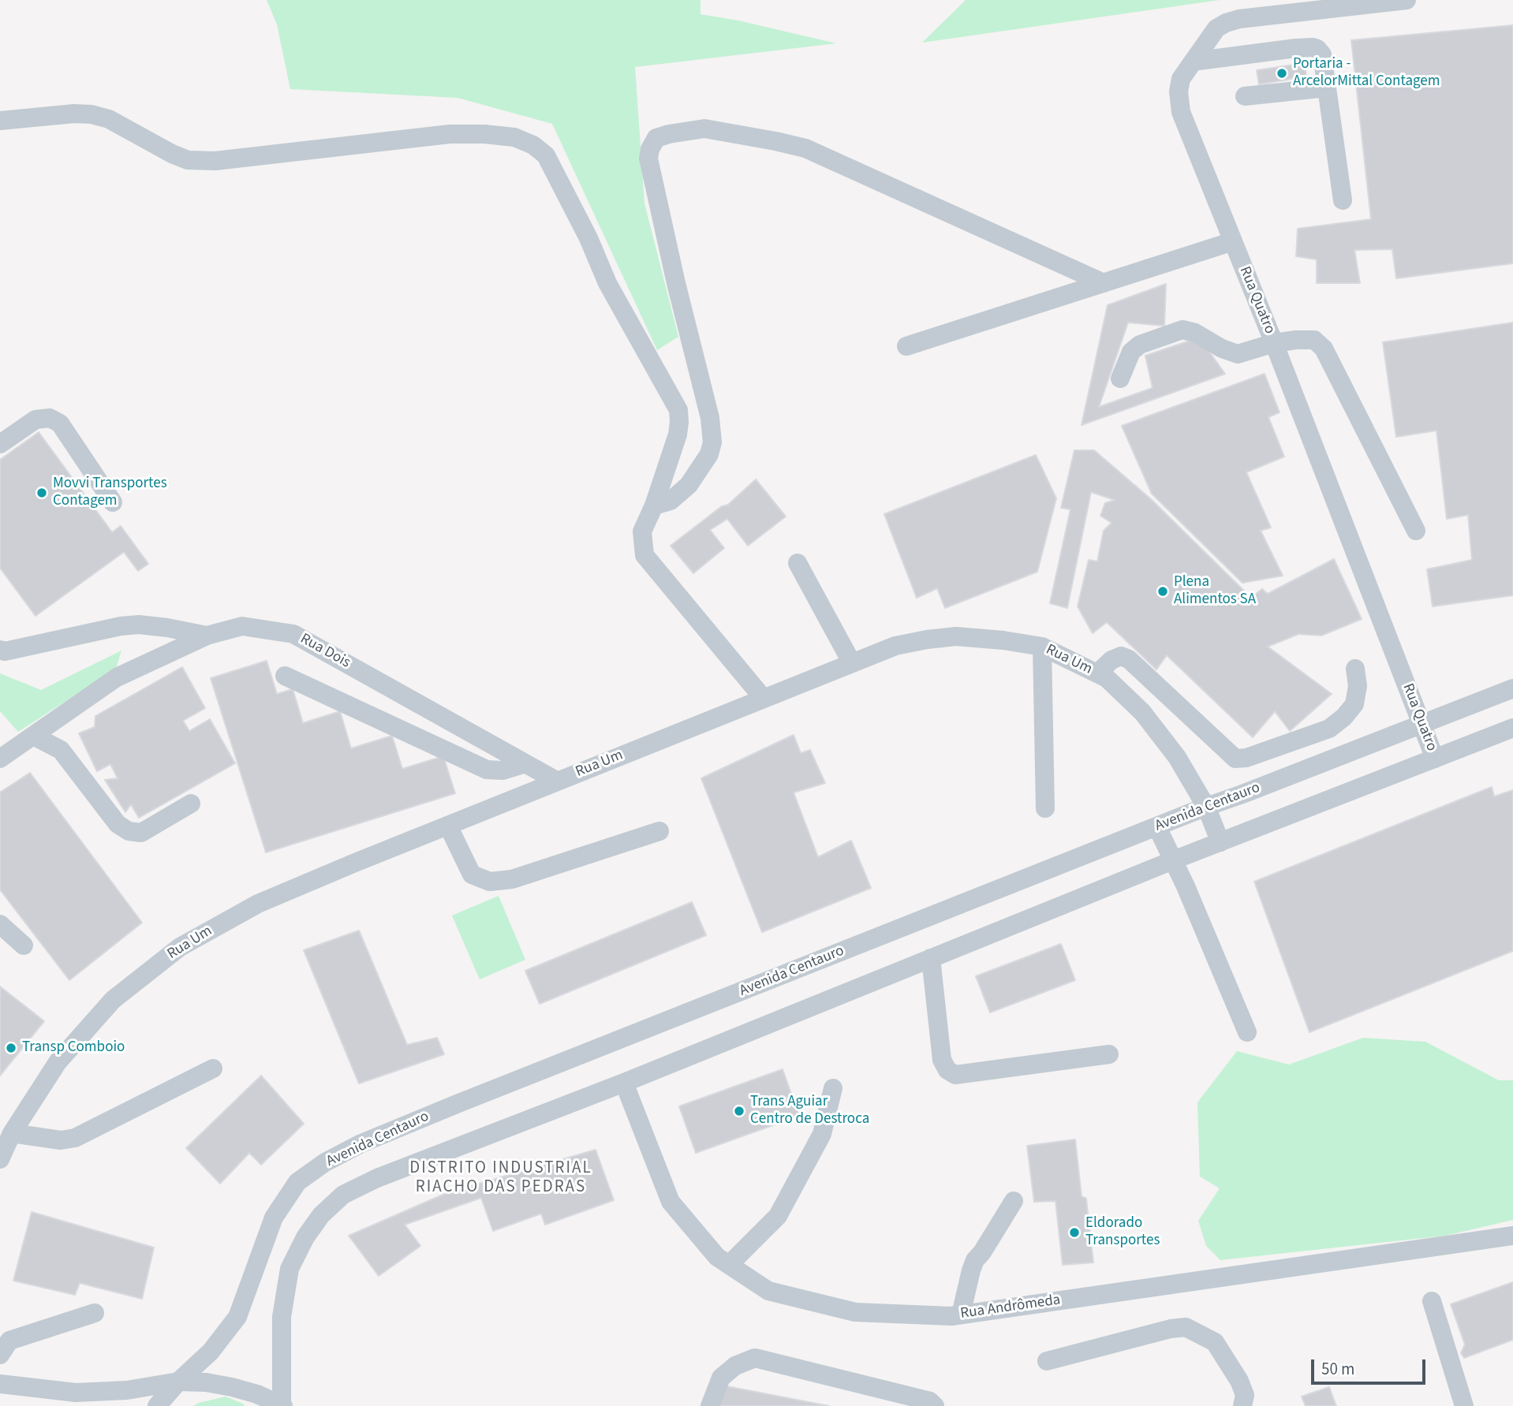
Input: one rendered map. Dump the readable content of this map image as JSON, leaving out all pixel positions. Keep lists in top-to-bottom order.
{
  "streets": {
    "street": [
      "Rua Quatro",
      "Rua Dois",
      "Rua Um",
      "Avenida Centauro",
      "Rua Andrômeda"
    ]
  },
  "crossings": [
    ["Rua Quatro", "Avenida Centauro"],
    ["Rua Dois", "Rua Um"],
    ["Rua Um", "Avenida Centauro"]
  ],
  "districts": ["DISTRITO INDUSTRIAL RIACHO DAS PEDRAS"],
  "places": [
    "Portaria - ArcelorMittal Contagem",
    "Movvi Transportes Contagem",
    "Plena Alimentos SA",
    "Transp Comboio",
    "Trans Aguiar Centro de Destroca",
    "Eldorado Transportes"
  ],
  "scale_bar": "50 m"
}
